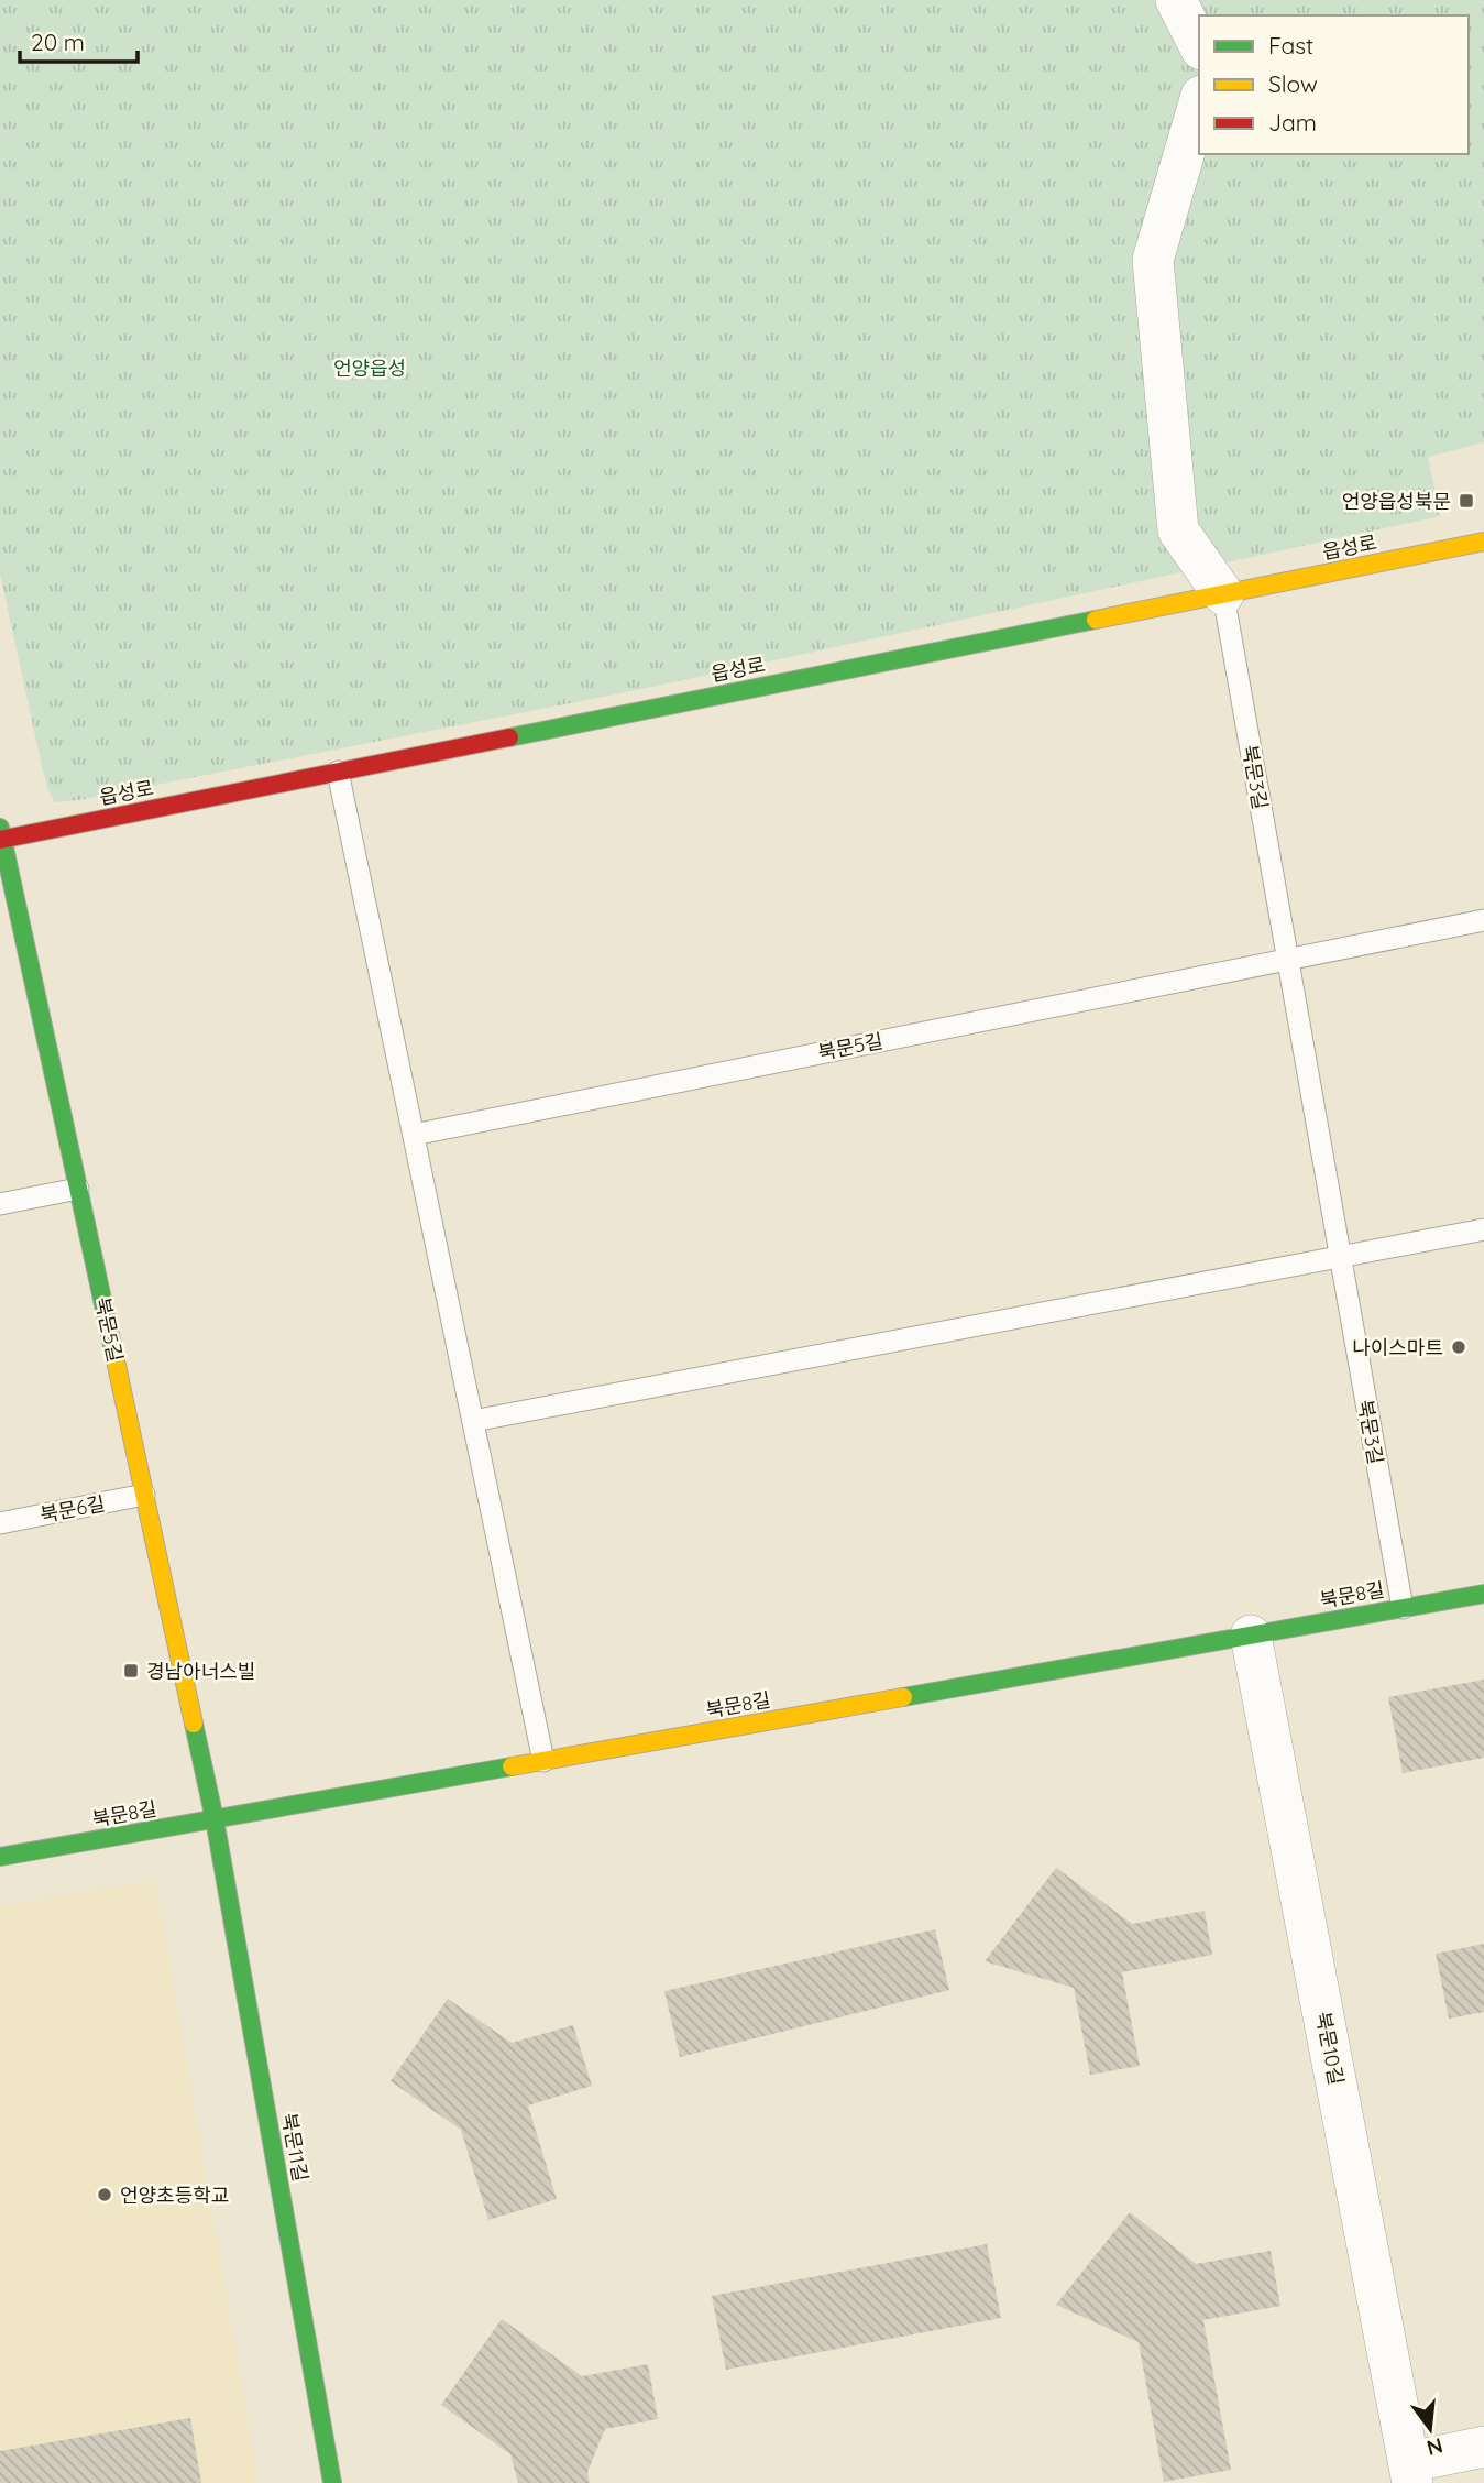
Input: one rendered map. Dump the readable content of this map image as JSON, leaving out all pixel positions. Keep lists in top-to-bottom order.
{
  "streets": {
    "street": [
      "읍성로",
      "북문5길",
      "북문8길",
      "북문10길",
      "북문11길"
    ],
    "lane": ["북문3길", "북문6길"]
  },
  "crossings": [
    ["읍성로", "북문3길"],
    ["읍성로", "북문5길"],
    ["북문3길", "북문5길"],
    ["북문3길", "북문8길"],
    ["북문5길", "북문6길"],
    ["북문5길", "북문8길"],
    ["북문5길", "북문11길"],
    ["북문8길", "북문10길"],
    ["북문8길", "북문11길"]
  ],
  "parks": ["언양읍성"],
  "places": {
    "transit": ["언양읍성북문", "경남아너스빌"],
    "other": ["나이스마트", "언양초등학교"]
  },
  "legend": ["Fast", "Slow", "Jam"],
  "scale_bar": "20 m",
  "north": "bottom"
}
